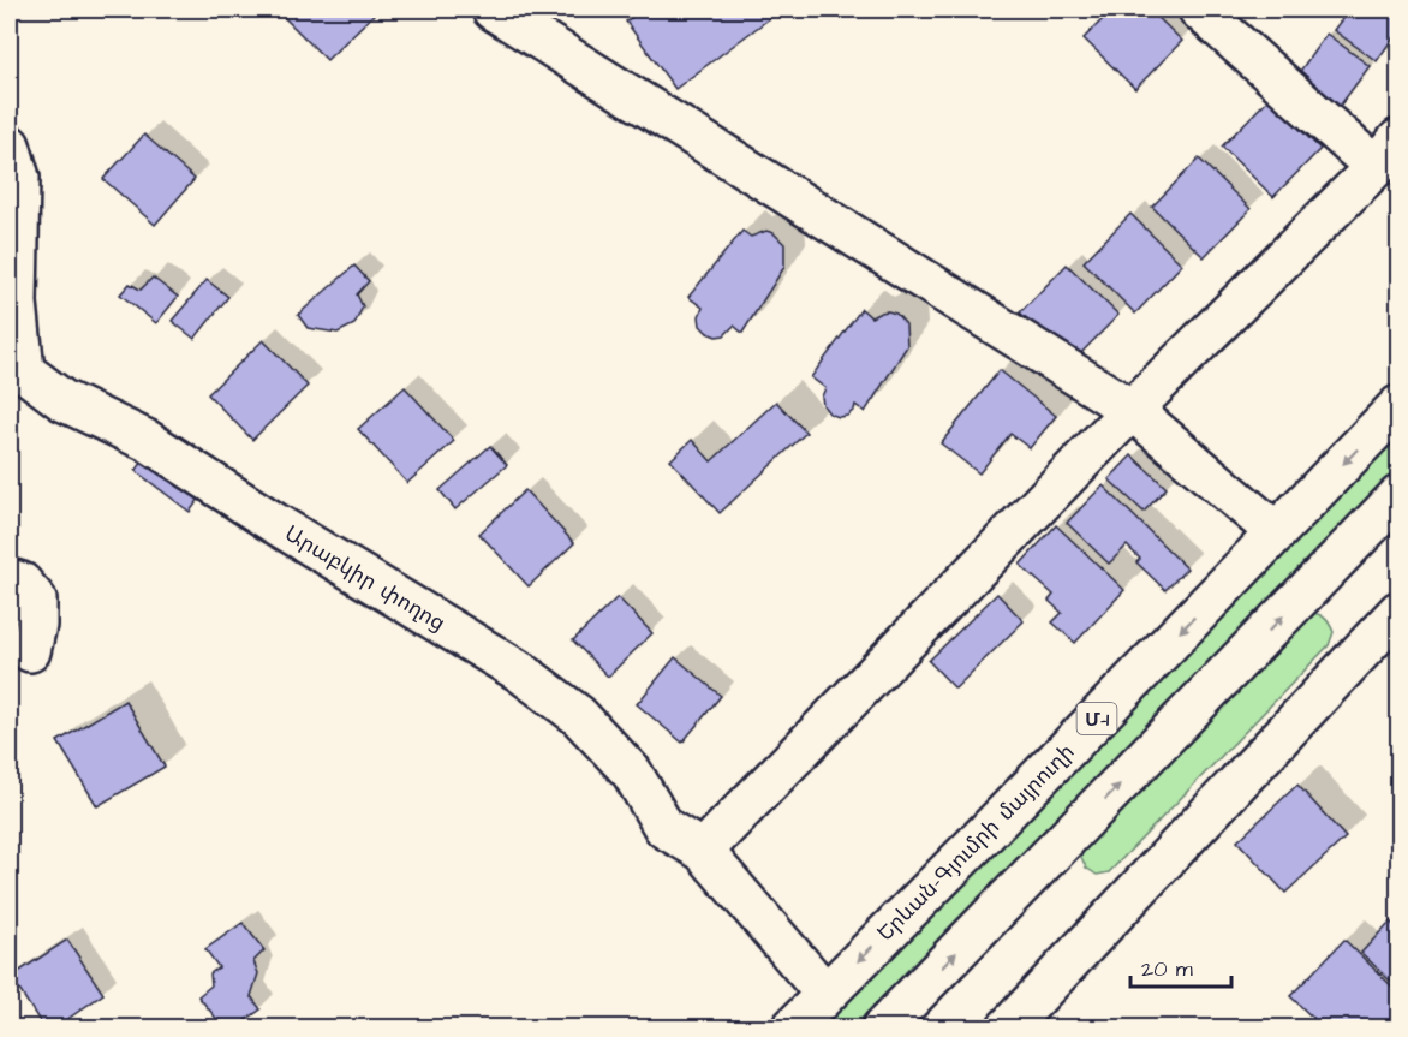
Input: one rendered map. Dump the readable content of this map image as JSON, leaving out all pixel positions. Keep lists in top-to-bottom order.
{
  "streets": {
    "main road": ["Արաբկիր փողոց", "Մ-1", "Երևան-Գյումրի մայրուղի"]
  },
  "crossings": [
    ["Արաբկիր փողոց", "Երևան-Գյումրի մայրուղի"]
  ],
  "scale_bar": "20 m"
}
